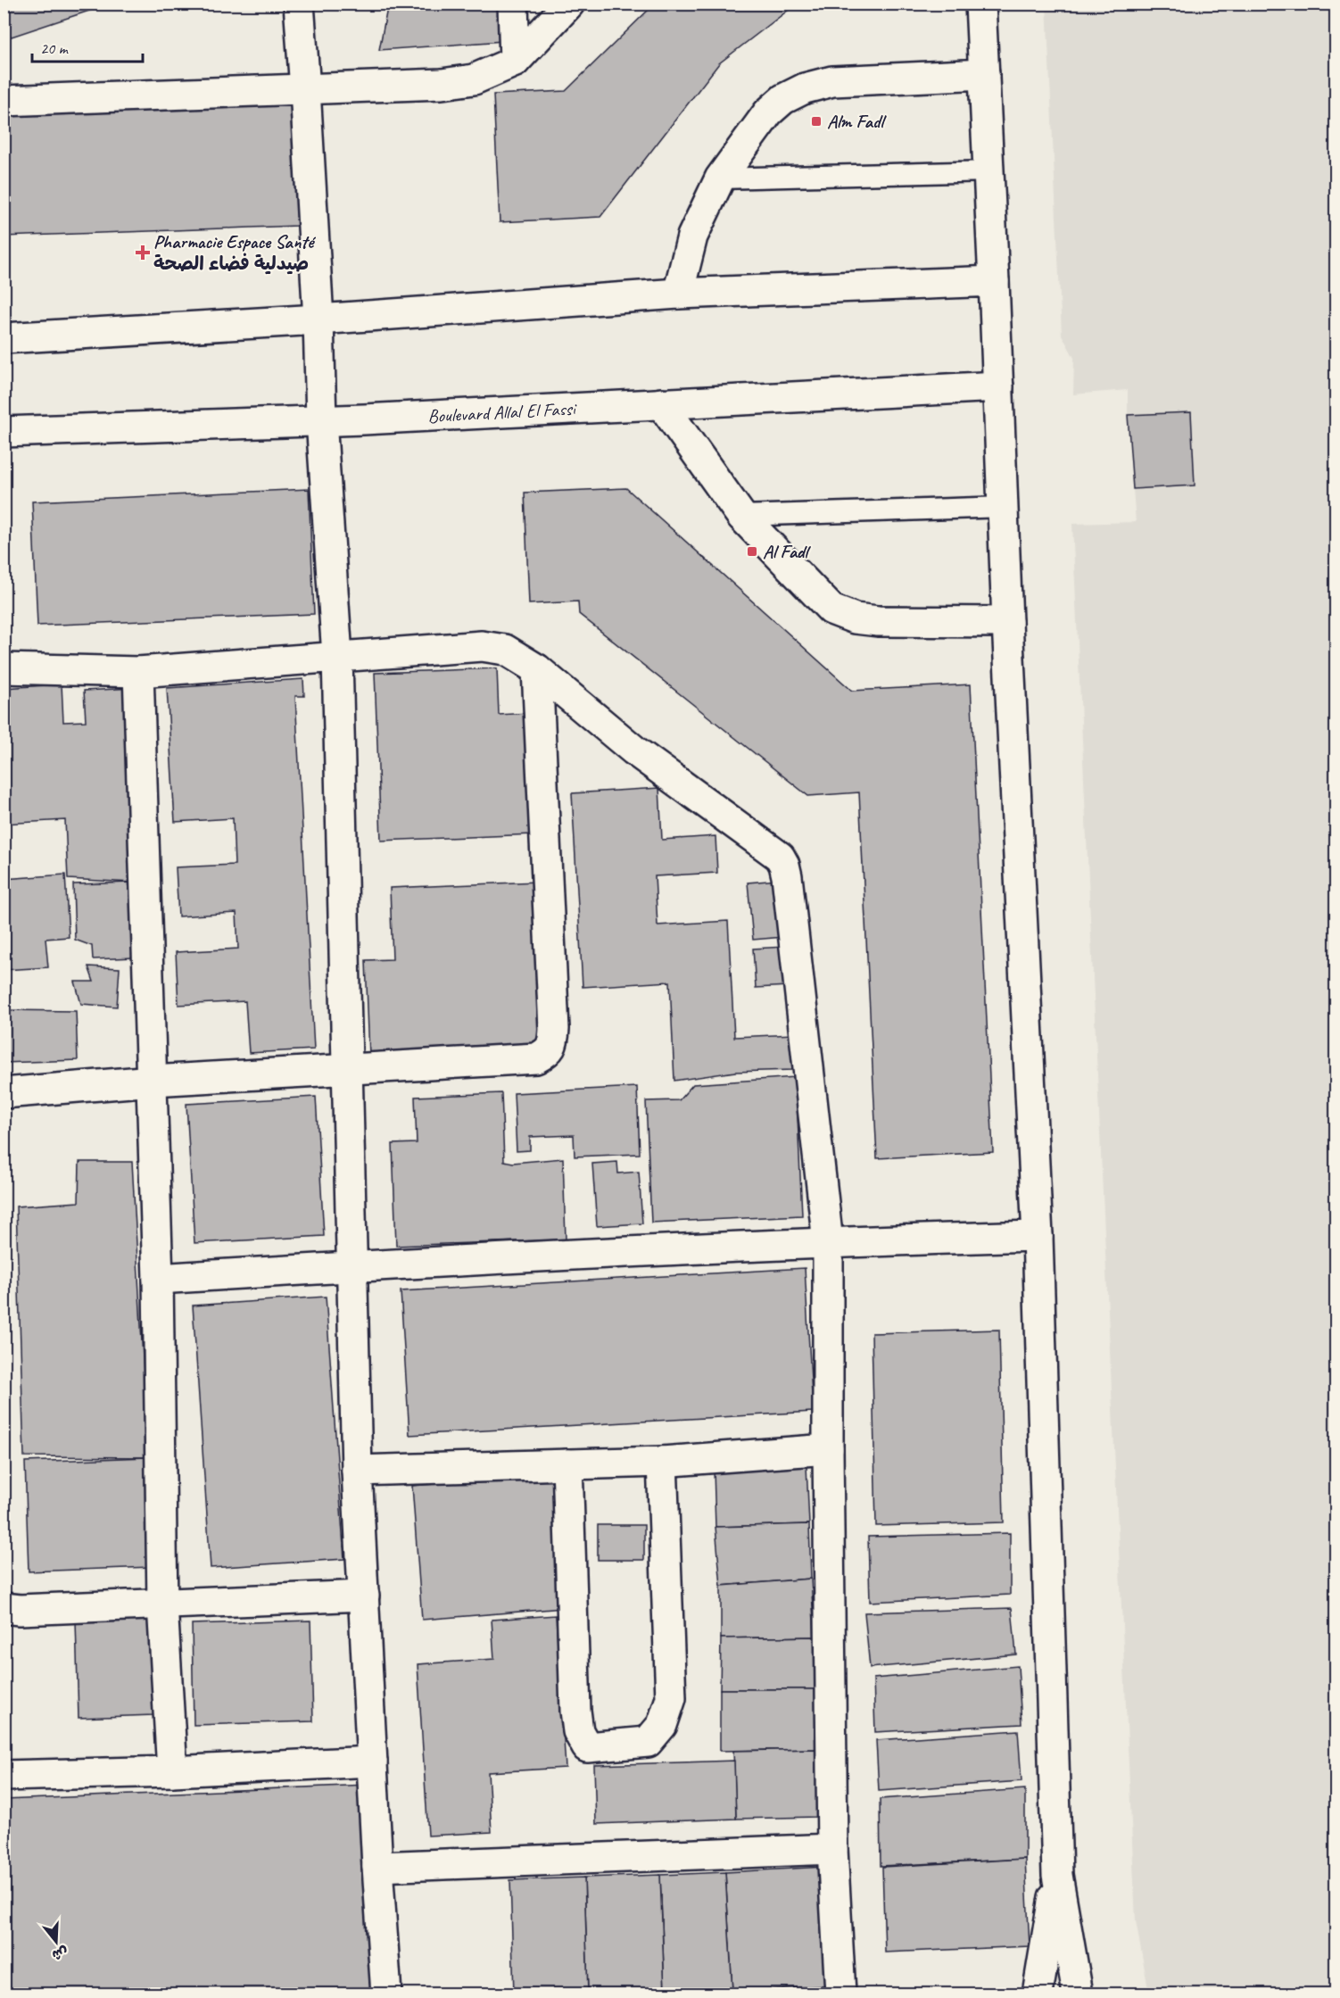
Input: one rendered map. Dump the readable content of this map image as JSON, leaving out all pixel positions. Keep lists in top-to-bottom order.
{
  "streets": {
    "street": ["Boulevard Allal El Fassi"]
  },
  "places": {
    "transit": ["Alm Fadl", "Al Fadl"],
    "health": ["Pharmacie Espace Santé صيدلية فضاء الصحة"]
  },
  "scale_bar": "20 m",
  "north": "bottom"
}
